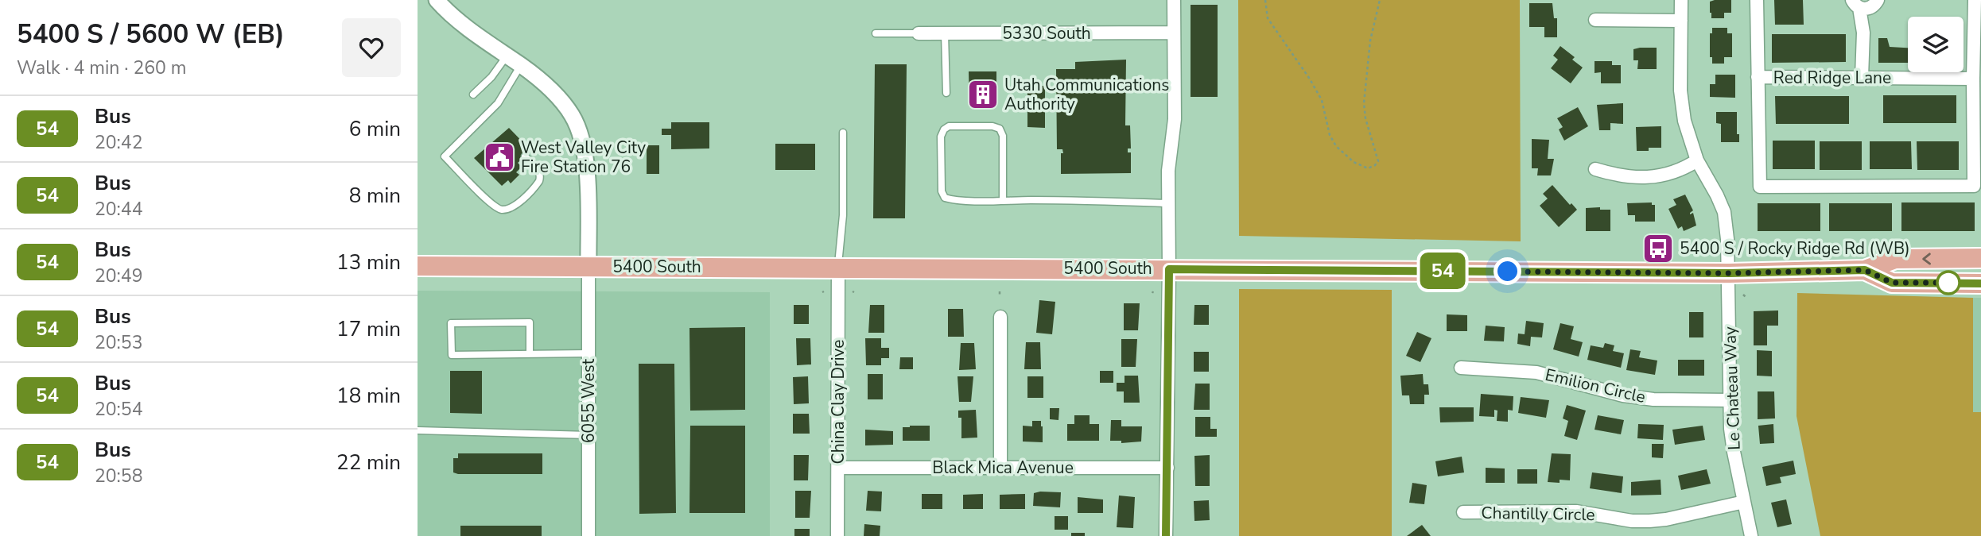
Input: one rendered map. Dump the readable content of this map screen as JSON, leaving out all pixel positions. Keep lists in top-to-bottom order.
{
  "streets": {
    "main road": ["5400 South"],
    "street": [
      "5330 South",
      "Red Ridge Lane",
      "Emilion Circle",
      "Le Chateau Way",
      "6055 West",
      "China Clay Drive",
      "Black Mica Avenue",
      "Chantilly Circle"
    ]
  },
  "crossings": [
    ["5400 South", "Le Chateau Way"],
    ["5400 South", "6055 West"],
    ["5400 South", "China Clay Drive"],
    ["Emilion Circle", "Le Chateau Way"],
    ["Le Chateau Way", "Chantilly Circle"],
    ["China Clay Drive", "Black Mica Avenue"]
  ],
  "places": {
    "building": ["Utah Communications Authority"],
    "public building": ["West Valley City Fire Station 76"],
    "bus stop": ["5400 S / Rocky Ridge Rd (WB)"]
  },
  "lines": ["bus line 54"],
  "page": {
    "heading": ["5400 S / 5600 W (EB)", "Walk · 4 min · 260 m"],
    "on_map": "54",
    "list": [
      {
        "mark": "54",
        "name": "Bus",
        "note": "20:42",
        "value": "6 min"
      },
      {
        "mark": "54",
        "name": "Bus",
        "note": "20:44",
        "value": "8 min"
      },
      {
        "mark": "54",
        "name": "Bus",
        "note": "20:49",
        "value": "13 min"
      },
      {
        "mark": "54",
        "name": "Bus",
        "note": "20:53",
        "value": "17 min"
      },
      {
        "mark": "54",
        "name": "Bus",
        "note": "20:54",
        "value": "18 min"
      },
      {
        "mark": "54",
        "name": "Bus",
        "note": "20:58",
        "value": "22 min"
      }
    ]
  }
}
